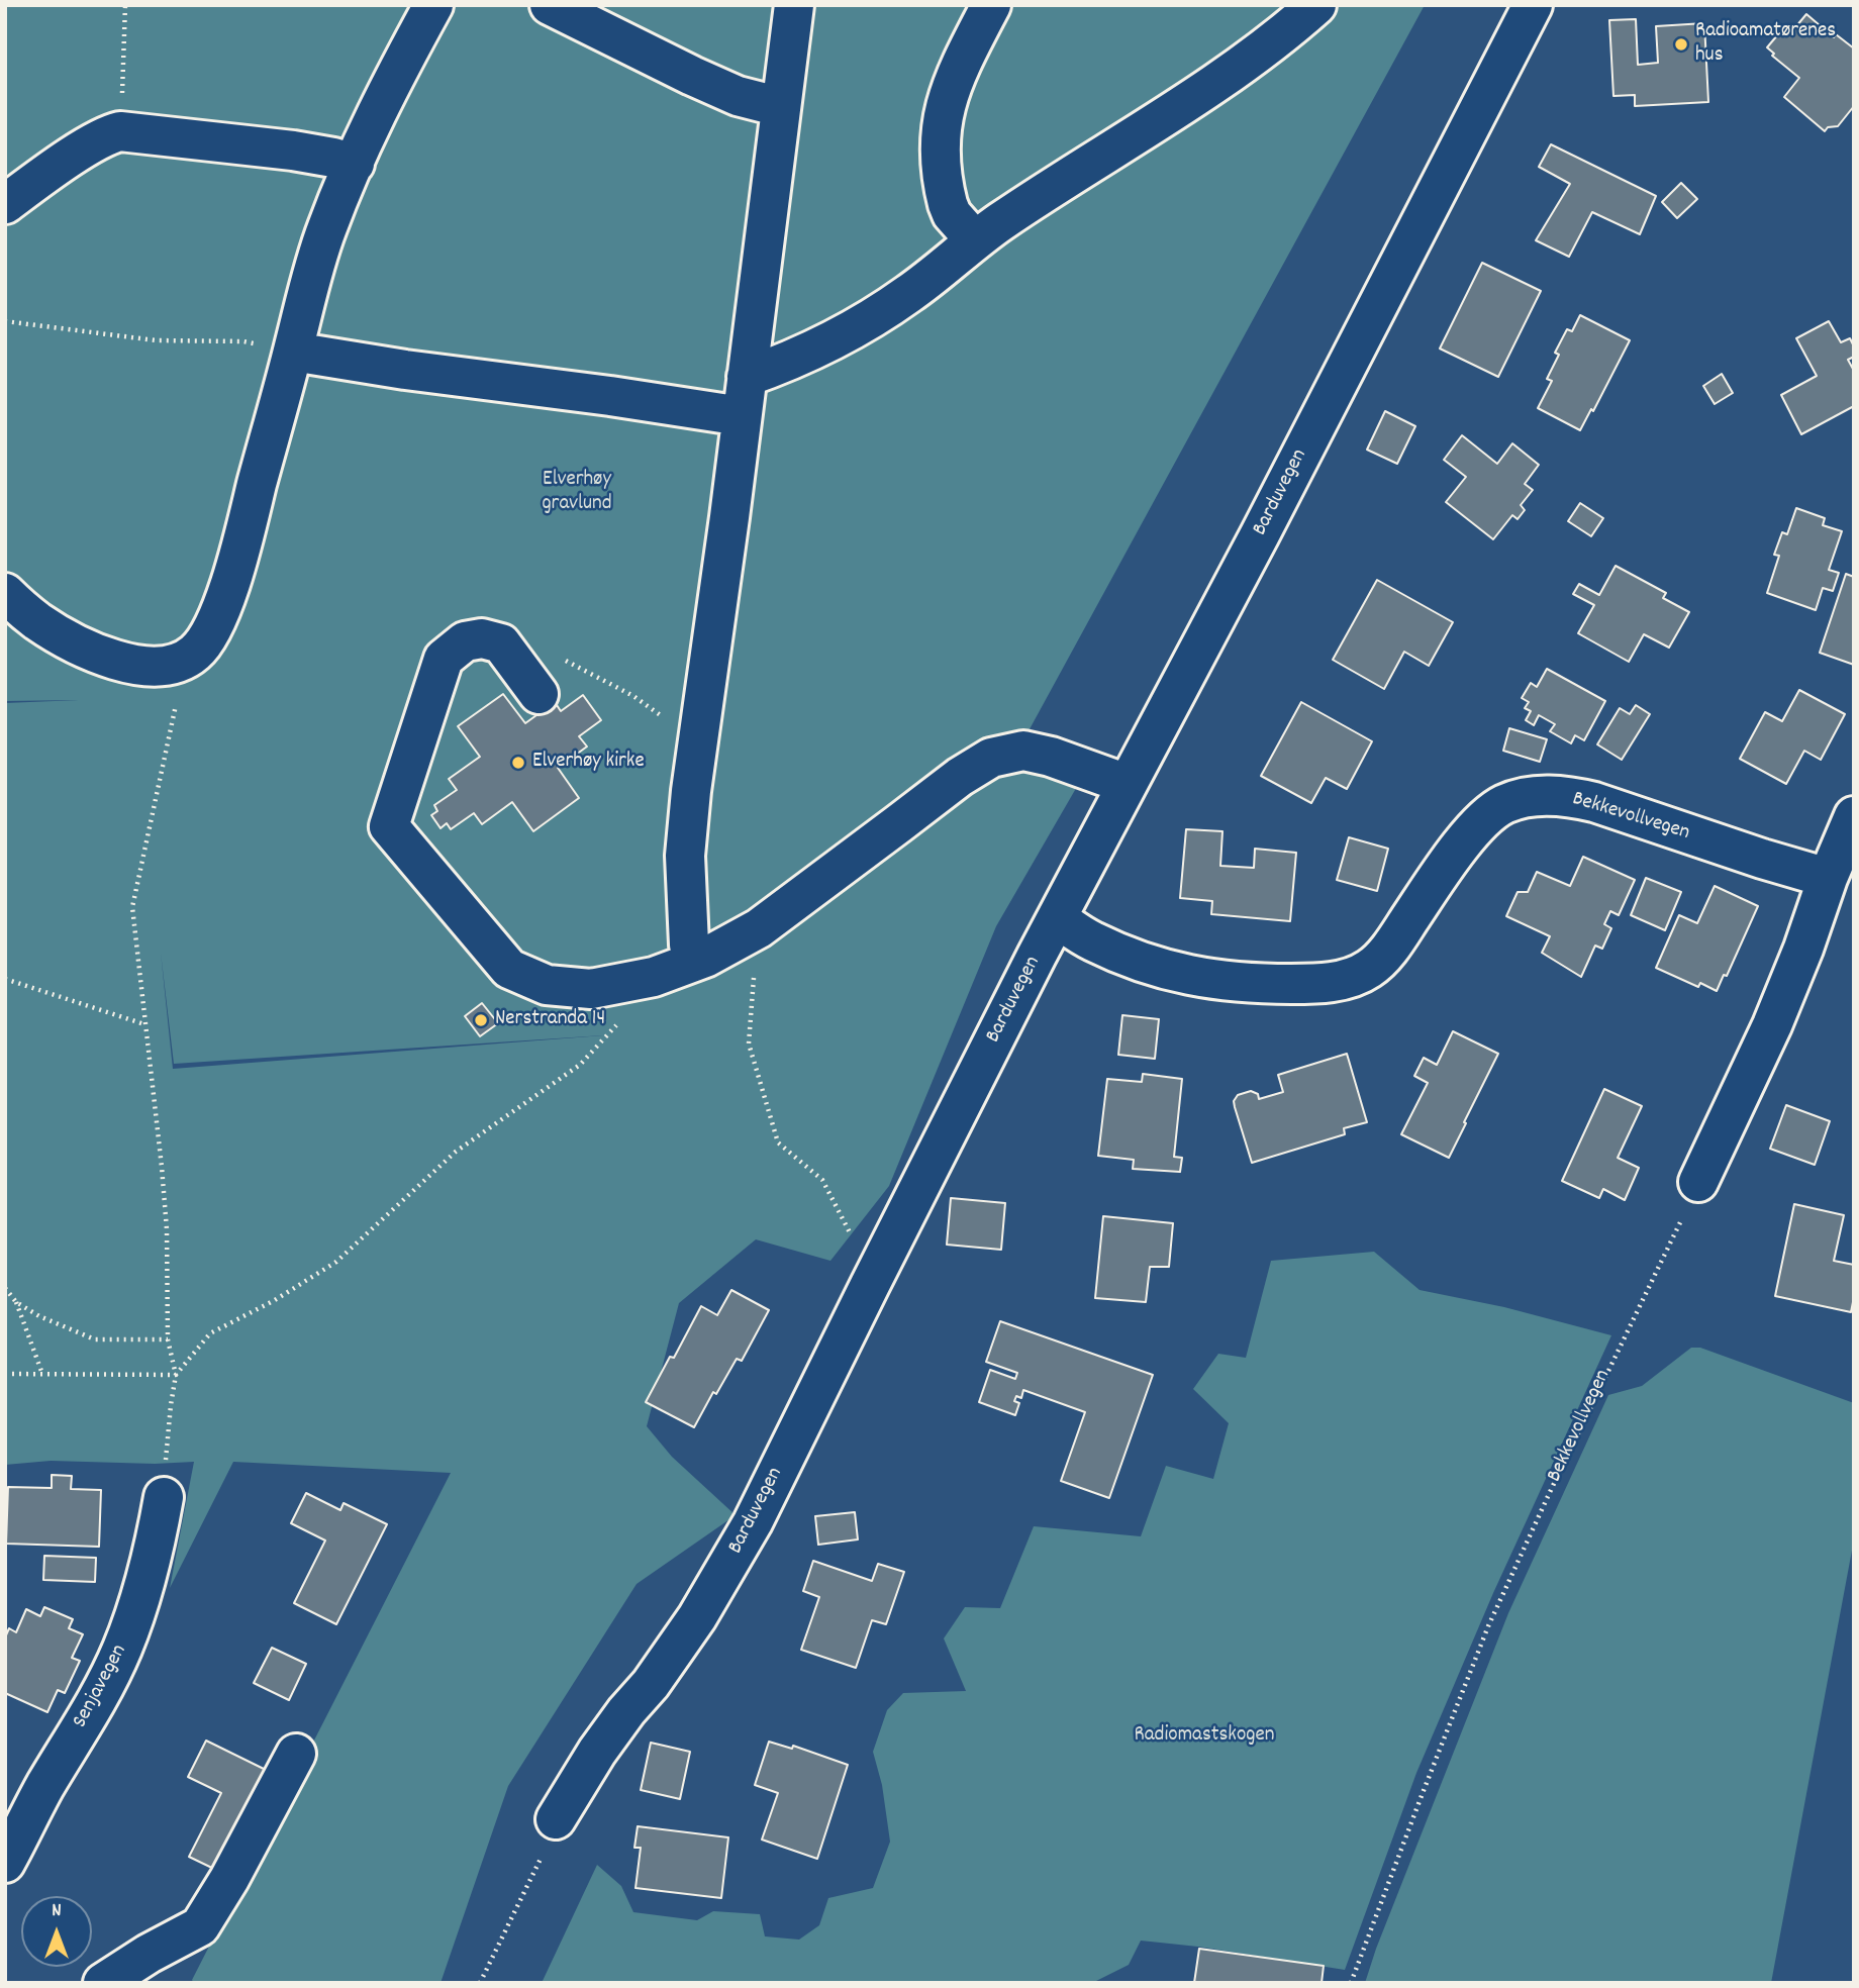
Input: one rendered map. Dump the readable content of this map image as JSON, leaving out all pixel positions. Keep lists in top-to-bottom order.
{
  "streets": {
    "street": ["Barduvegen", "Bekkevollvegen", "Senjavegen"]
  },
  "crossings": [
    ["Barduvegen", "Bekkevollvegen"]
  ],
  "parks": ["Elverhøy gravlund", "Radiomastskogen"],
  "places": ["Radioamatørenes hus", "Elverhøy kirke", "Nerstranda 14"],
  "north": "top"
}
